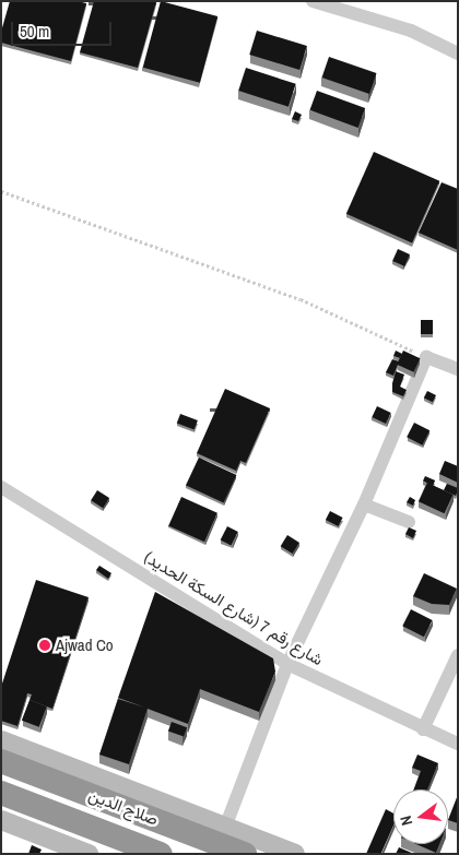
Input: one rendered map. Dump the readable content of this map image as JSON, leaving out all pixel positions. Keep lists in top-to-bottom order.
{
  "streets": {
    "highway": ["صلاح الدين"],
    "street": ["شارع رقم 7 (شارع السكة الحديد)"]
  },
  "places": ["Ajwad Co"],
  "scale_bar": "50 m",
  "north": "left"
}
